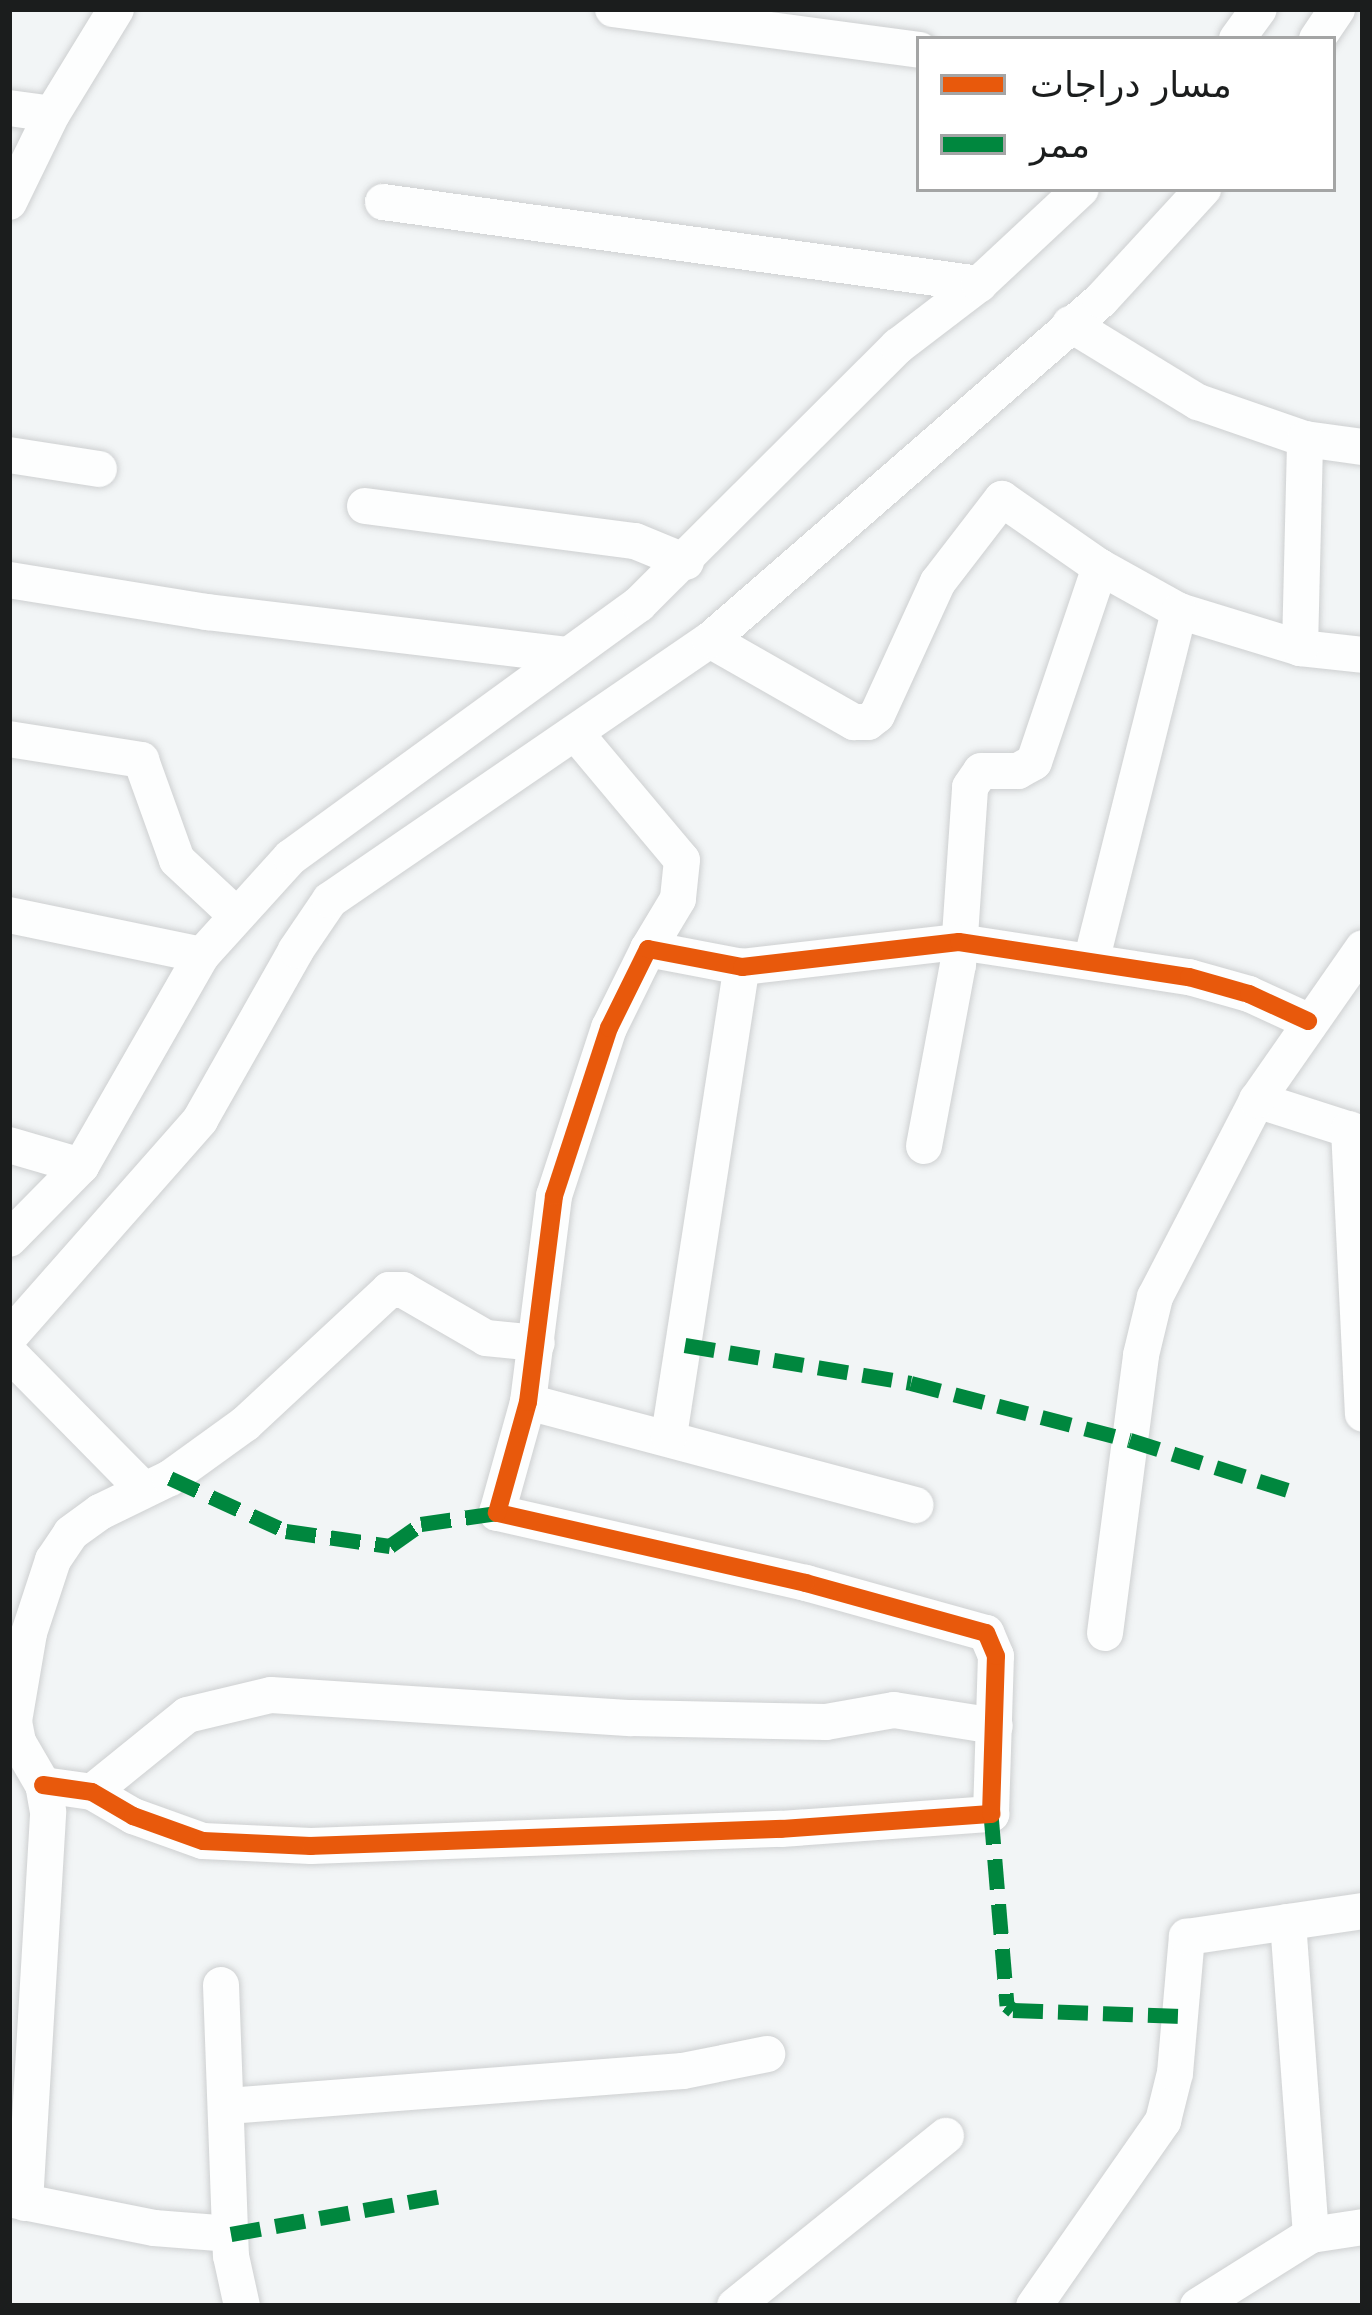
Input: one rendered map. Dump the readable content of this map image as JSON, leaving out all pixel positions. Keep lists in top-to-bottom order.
{
  "legend": ["مسار دراجات", "ممر"]
}
